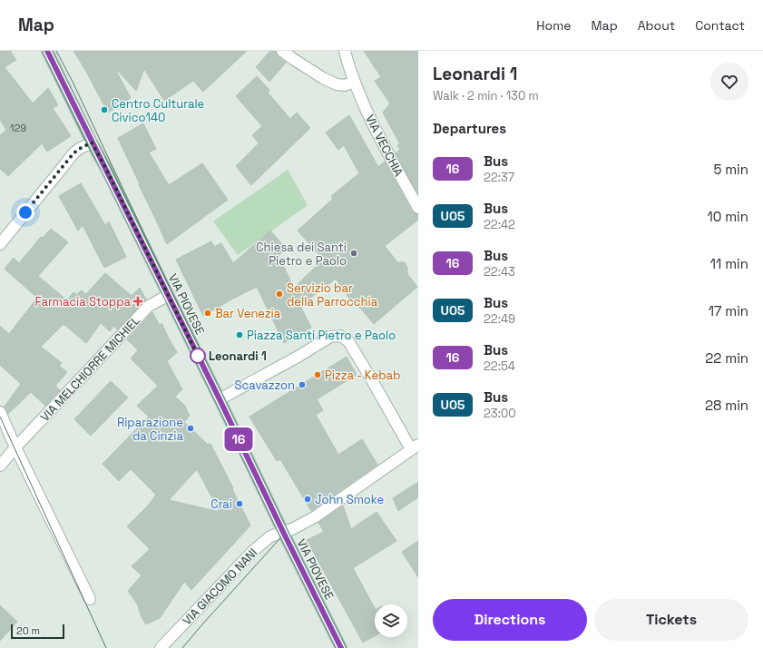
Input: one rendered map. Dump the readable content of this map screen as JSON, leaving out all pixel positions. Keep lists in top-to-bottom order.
{
  "streets": {
    "main road": ["VIA PIOVESE"],
    "street": ["VIA VECCHIA", "VIA MELCHIORRE MICHIEL", "VIA GIACOMO NANI"]
  },
  "crossings": [
    ["VIA PIOVESE", "VIA MELCHIORRE MICHIEL"],
    ["VIA PIOVESE", "VIA GIACOMO NANI"]
  ],
  "places": {
    "other": [
      "Centro Culturale Civico140",
      "Chiesa dei Santi Pietro e Paolo",
      "Servizio bar della Parrocchia",
      "Bar Venezia",
      "Piazza Santi Pietro e Paolo",
      "Leonardi 1",
      "Pizza - Kebab",
      "Scavazzon",
      "Riparazione da Cinzia",
      "John Smoke",
      "Crai"
    ],
    "health": ["Farmacia Stoppa"]
  },
  "lines": ["bus line 16"],
  "house_numbers": ["129"],
  "scale_bar": "20 m",
  "page": {
    "header": "Map",
    "nav": [
      "Home",
      "Map",
      "About",
      "Contact"
    ],
    "on_map": "16",
    "heading": [
      ["Leonardi 1", "Walk · 2 min · 130 m"],
      "Departures"
    ],
    "list": [
      {
        "mark": "16",
        "name": "Bus",
        "note": "22:37",
        "value": "5 min"
      },
      {
        "mark": "U05",
        "name": "Bus",
        "note": "22:42",
        "value": "10 min"
      },
      {
        "mark": "16",
        "name": "Bus",
        "note": "22:43",
        "value": "11 min"
      },
      {
        "mark": "U05",
        "name": "Bus",
        "note": "22:49",
        "value": "17 min"
      },
      {
        "mark": "16",
        "name": "Bus",
        "note": "22:54",
        "value": "22 min"
      },
      {
        "mark": "U05",
        "name": "Bus",
        "note": "23:00",
        "value": "28 min"
      }
    ],
    "buttons": ["Directions", "Tickets"],
    "scale": "20 m"
  }
}
